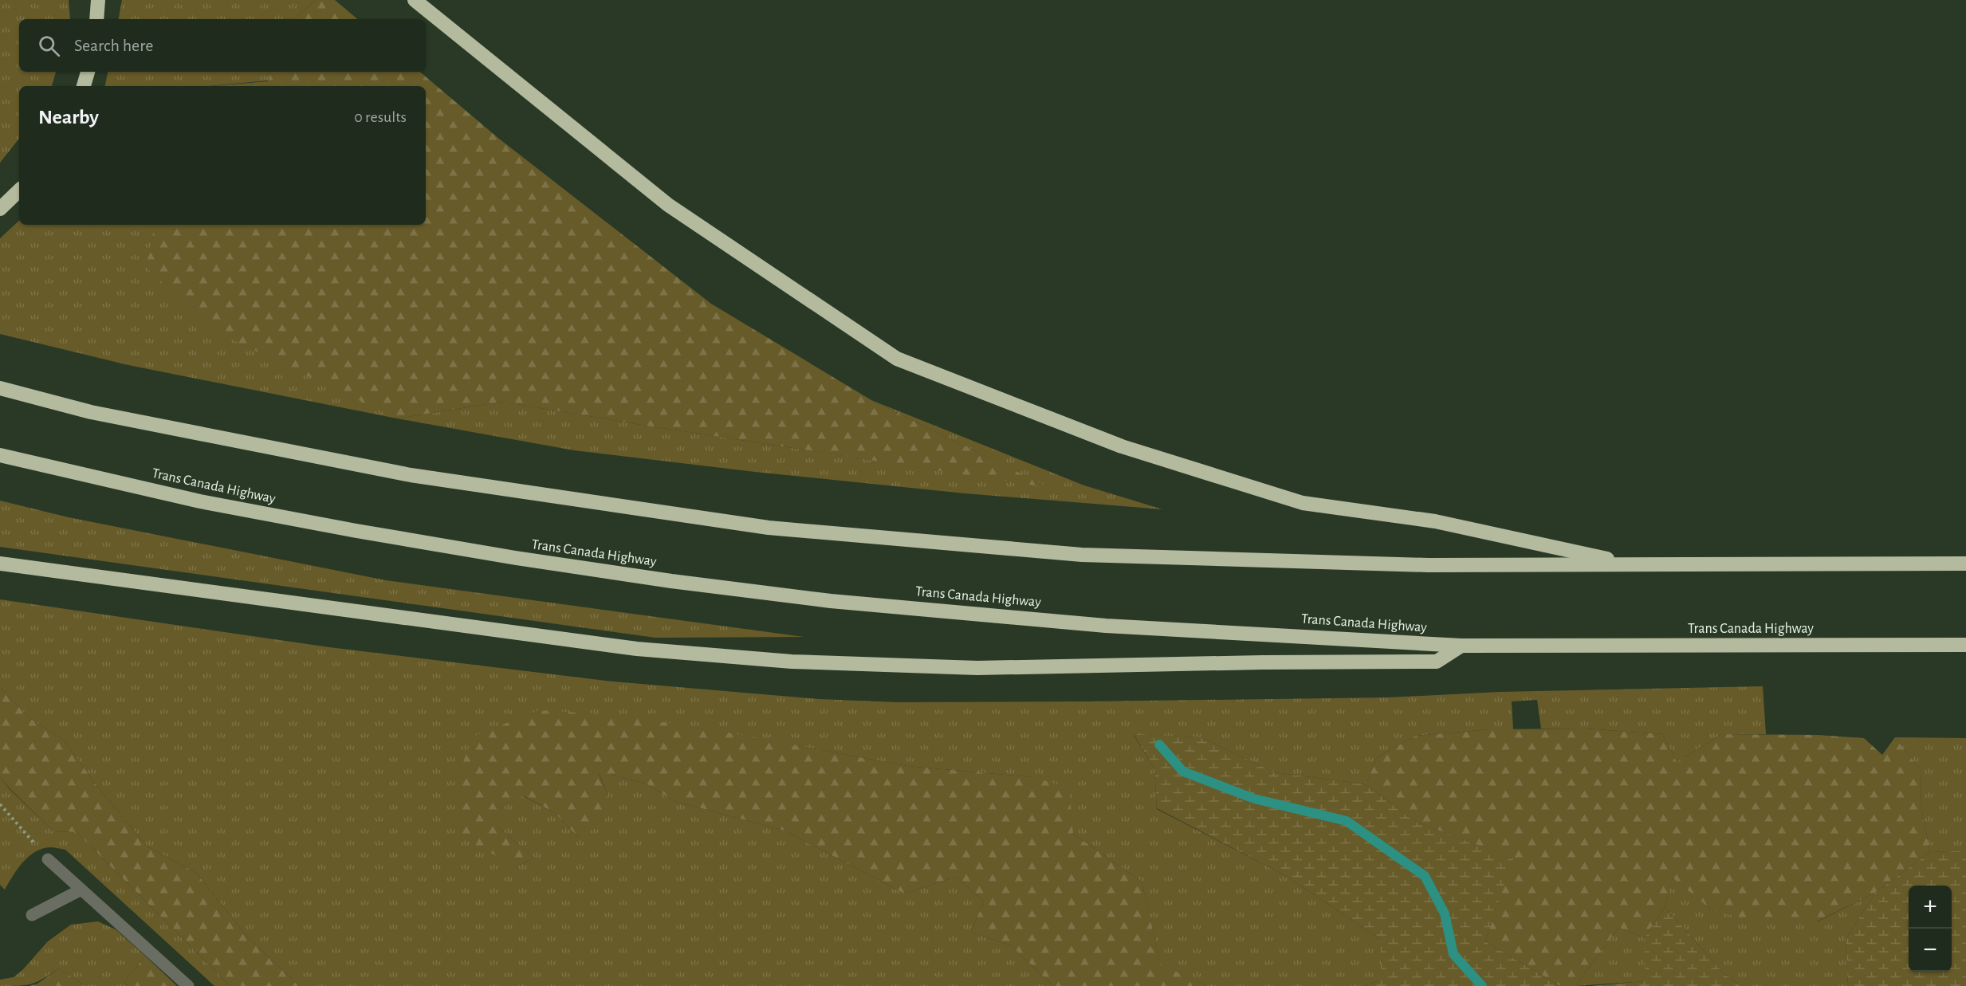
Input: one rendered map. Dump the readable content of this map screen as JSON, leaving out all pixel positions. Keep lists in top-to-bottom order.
{
  "streets": {
    "highway": ["Trans Canada Highway"]
  },
  "page": {
    "search": "Search here",
    "heading": ["Nearby", "0 results"],
    "map_buttons": ["+", "−"]
  }
}
